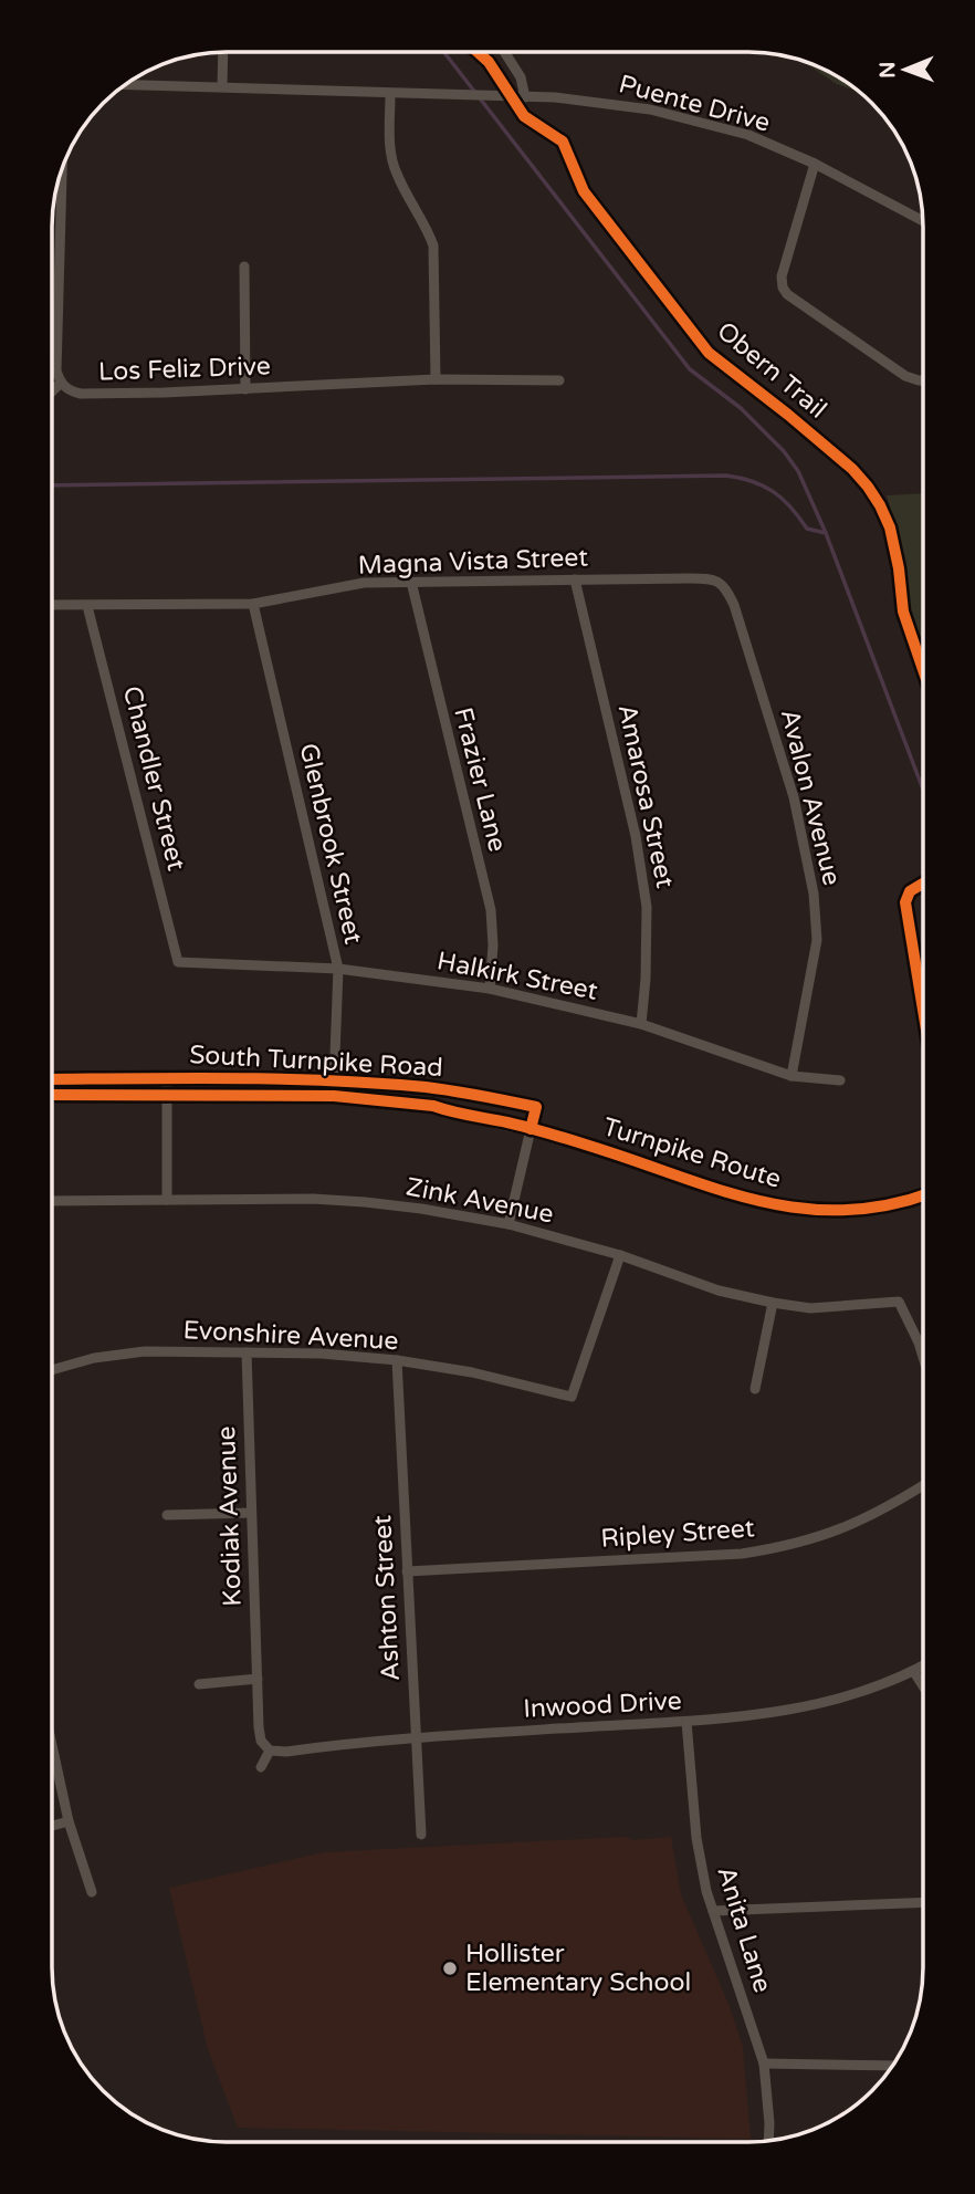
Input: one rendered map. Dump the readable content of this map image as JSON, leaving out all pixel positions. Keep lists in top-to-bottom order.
{
  "streets": {
    "street": [
      "Puente Drive",
      "Los Feliz Drive",
      "Magna Vista Street",
      "Chandler Street",
      "Frazier Lane",
      "Amarosa Street",
      "Avalon Avenue",
      "Glenbrook Street",
      "Halkirk Street",
      "South Turnpike Road",
      "Zink Avenue",
      "Evonshire Avenue",
      "Kodiak Avenue",
      "Ripley Street",
      "Ashton Street",
      "Inwood Drive",
      "Anita Lane"
    ],
    "cycle path": ["Obern Trail", "Turnpike Route"]
  },
  "crossings": [
    ["Magna Vista Street", "Chandler Street"],
    ["Magna Vista Street", "Frazier Lane"],
    ["Magna Vista Street", "Amarosa Street"],
    ["Magna Vista Street", "Avalon Avenue"],
    ["Magna Vista Street", "Glenbrook Street"],
    ["Chandler Street", "Halkirk Street"],
    ["Frazier Lane", "Halkirk Street"],
    ["Amarosa Street", "Halkirk Street"],
    ["Avalon Avenue", "Halkirk Street"],
    ["Glenbrook Street", "Halkirk Street"],
    ["Glenbrook Street", "South Turnpike Road"],
    ["Evonshire Avenue", "Kodiak Avenue"],
    ["Evonshire Avenue", "Ashton Street"],
    ["Kodiak Avenue", "Inwood Drive"],
    ["Ripley Street", "Ashton Street"],
    ["Ashton Street", "Inwood Drive"],
    ["Inwood Drive", "Anita Lane"]
  ],
  "places": ["Hollister Elementary School"],
  "north": "left"
}
